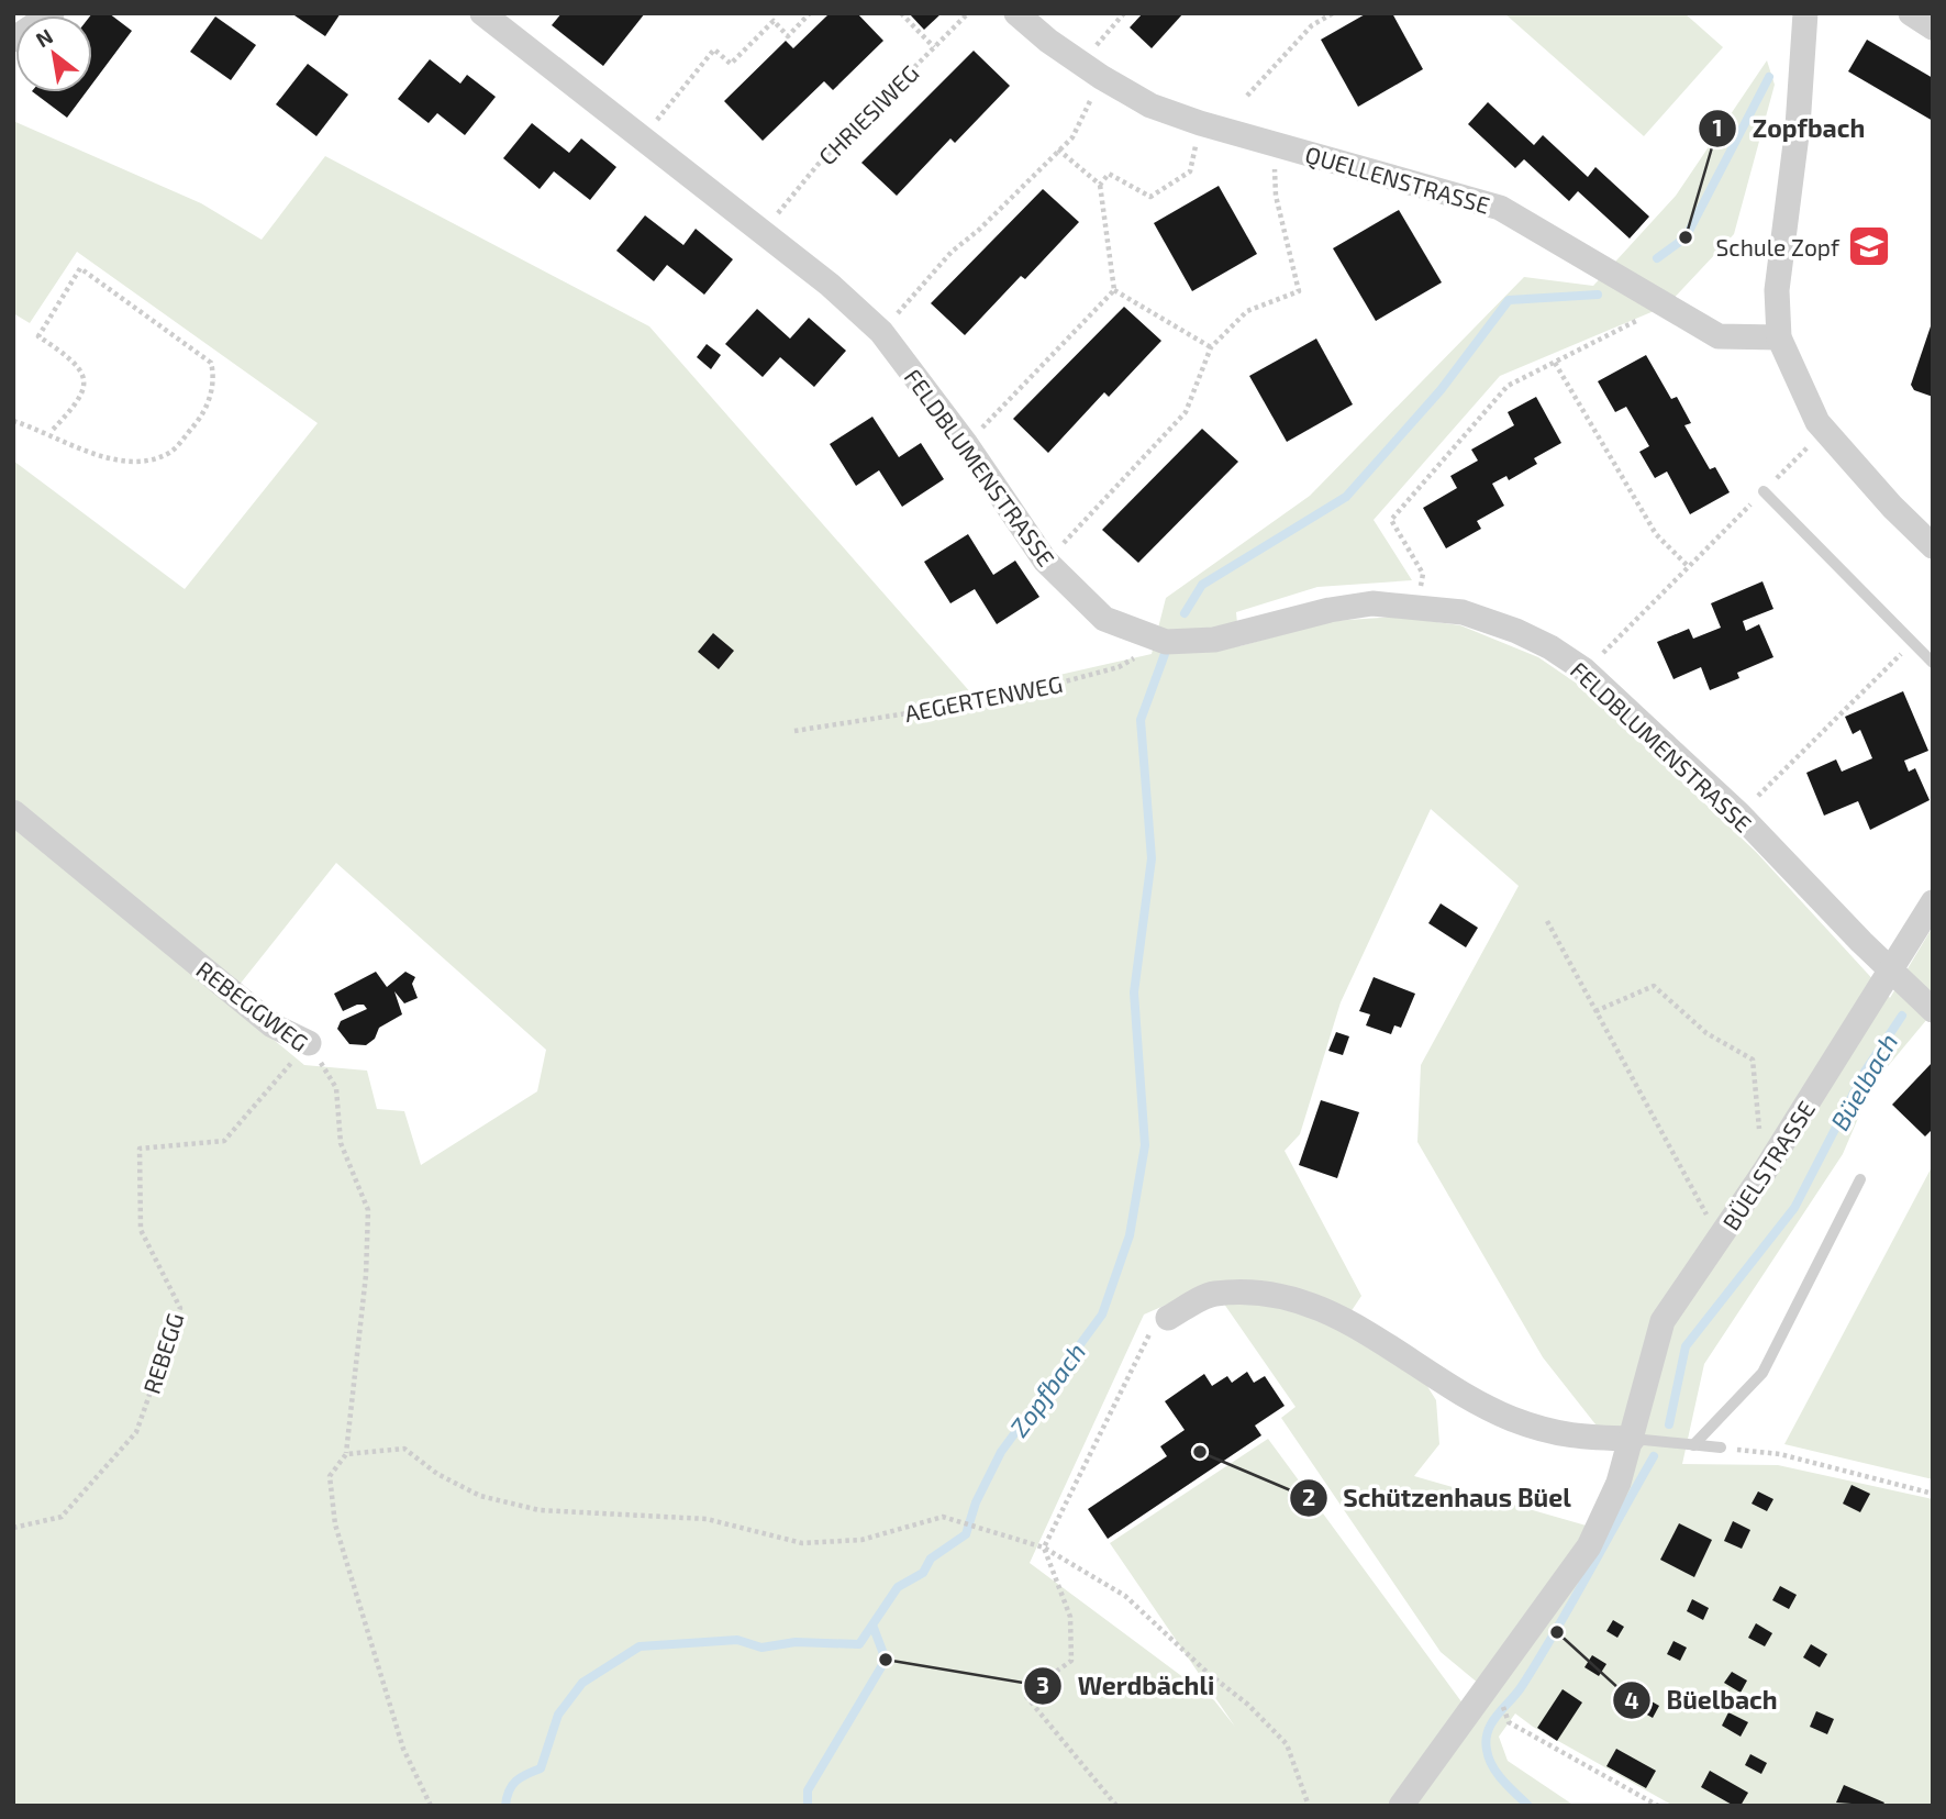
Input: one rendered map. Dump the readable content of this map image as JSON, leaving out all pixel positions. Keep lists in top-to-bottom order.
{
  "streets": {
    "street": [
      "QUELLENSTRASSE",
      "FELDBLUMENSTRASSE",
      "REBEGGWEG",
      "BÜELSTRASSE"
    ],
    "path": ["CHRIESIWEG", "AEGERTENWEG", "REBEGG"]
  },
  "crossings": [
    ["FELDBLUMENSTRASSE", "AEGERTENWEG"],
    ["FELDBLUMENSTRASSE", "BÜELSTRASSE"],
    ["REBEGGWEG", "REBEGG"]
  ],
  "water": ["Büelbach", "Zopfbach"],
  "places": {
    "other": [
      "Zopfbach",
      "Schützenhaus Büel",
      "Büelbach",
      "Werdbächli"
    ],
    "school or university": ["Schule Zopf"]
  },
  "north": "top left"
}
